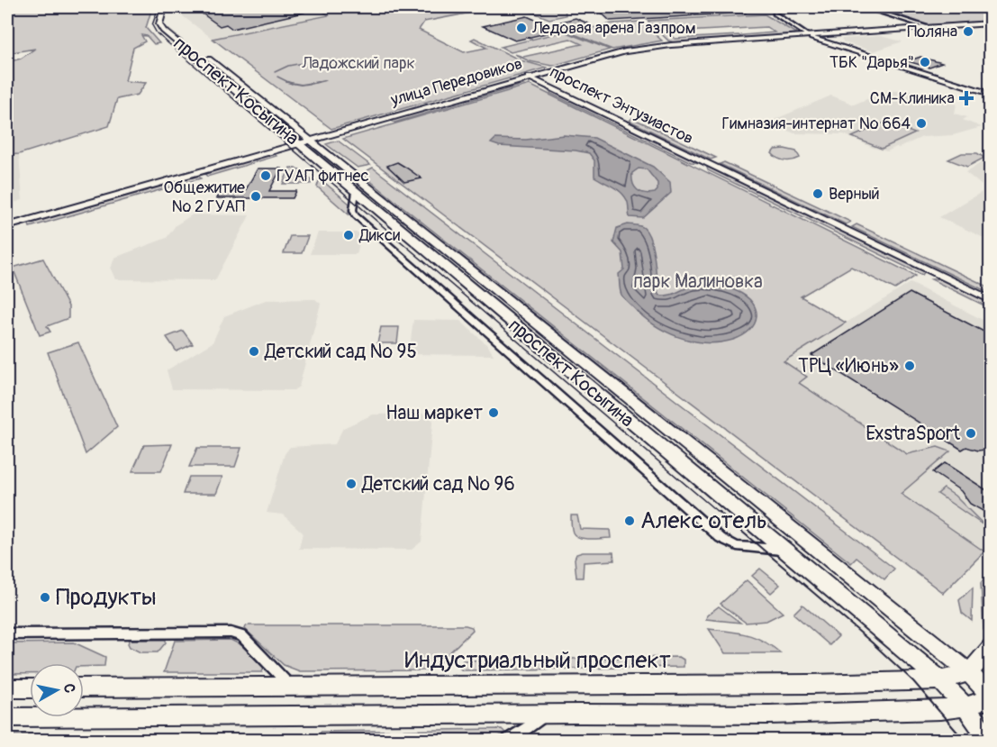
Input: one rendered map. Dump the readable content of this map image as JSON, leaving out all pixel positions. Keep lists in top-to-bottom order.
{
  "streets": {
    "main road": ["проспект Косыгина", "Индустриальный проспект"],
    "street": ["улица Передовиков", "проспект Энтузиастов"]
  },
  "crossings": [
    ["улица Передовиков", "проспект Косыгина"],
    ["улица Передовиков", "проспект Энтузиастов"],
    ["проспект Косыгина", "Индустриальный проспект"]
  ],
  "parks": ["Ладожский парк", "парк Малиновка"],
  "places": {
    "other": [
      "Ледовая арена Газпром",
      "Поляна",
      "ТБК \"Дарья\"",
      "Гимназия-интернат № 664",
      "ГУАП фитнес",
      "Верный",
      "Общежитие № 2 ГУАП",
      "Дикси",
      "Детский сад № 95",
      "ТРЦ «Июнь»",
      "Наш маркет",
      "ExstraSport",
      "Детский сад № 96",
      "Алекс отель",
      "Продукты"
    ],
    "health": ["СМ-Клиника"]
  },
  "north": "right"
}
